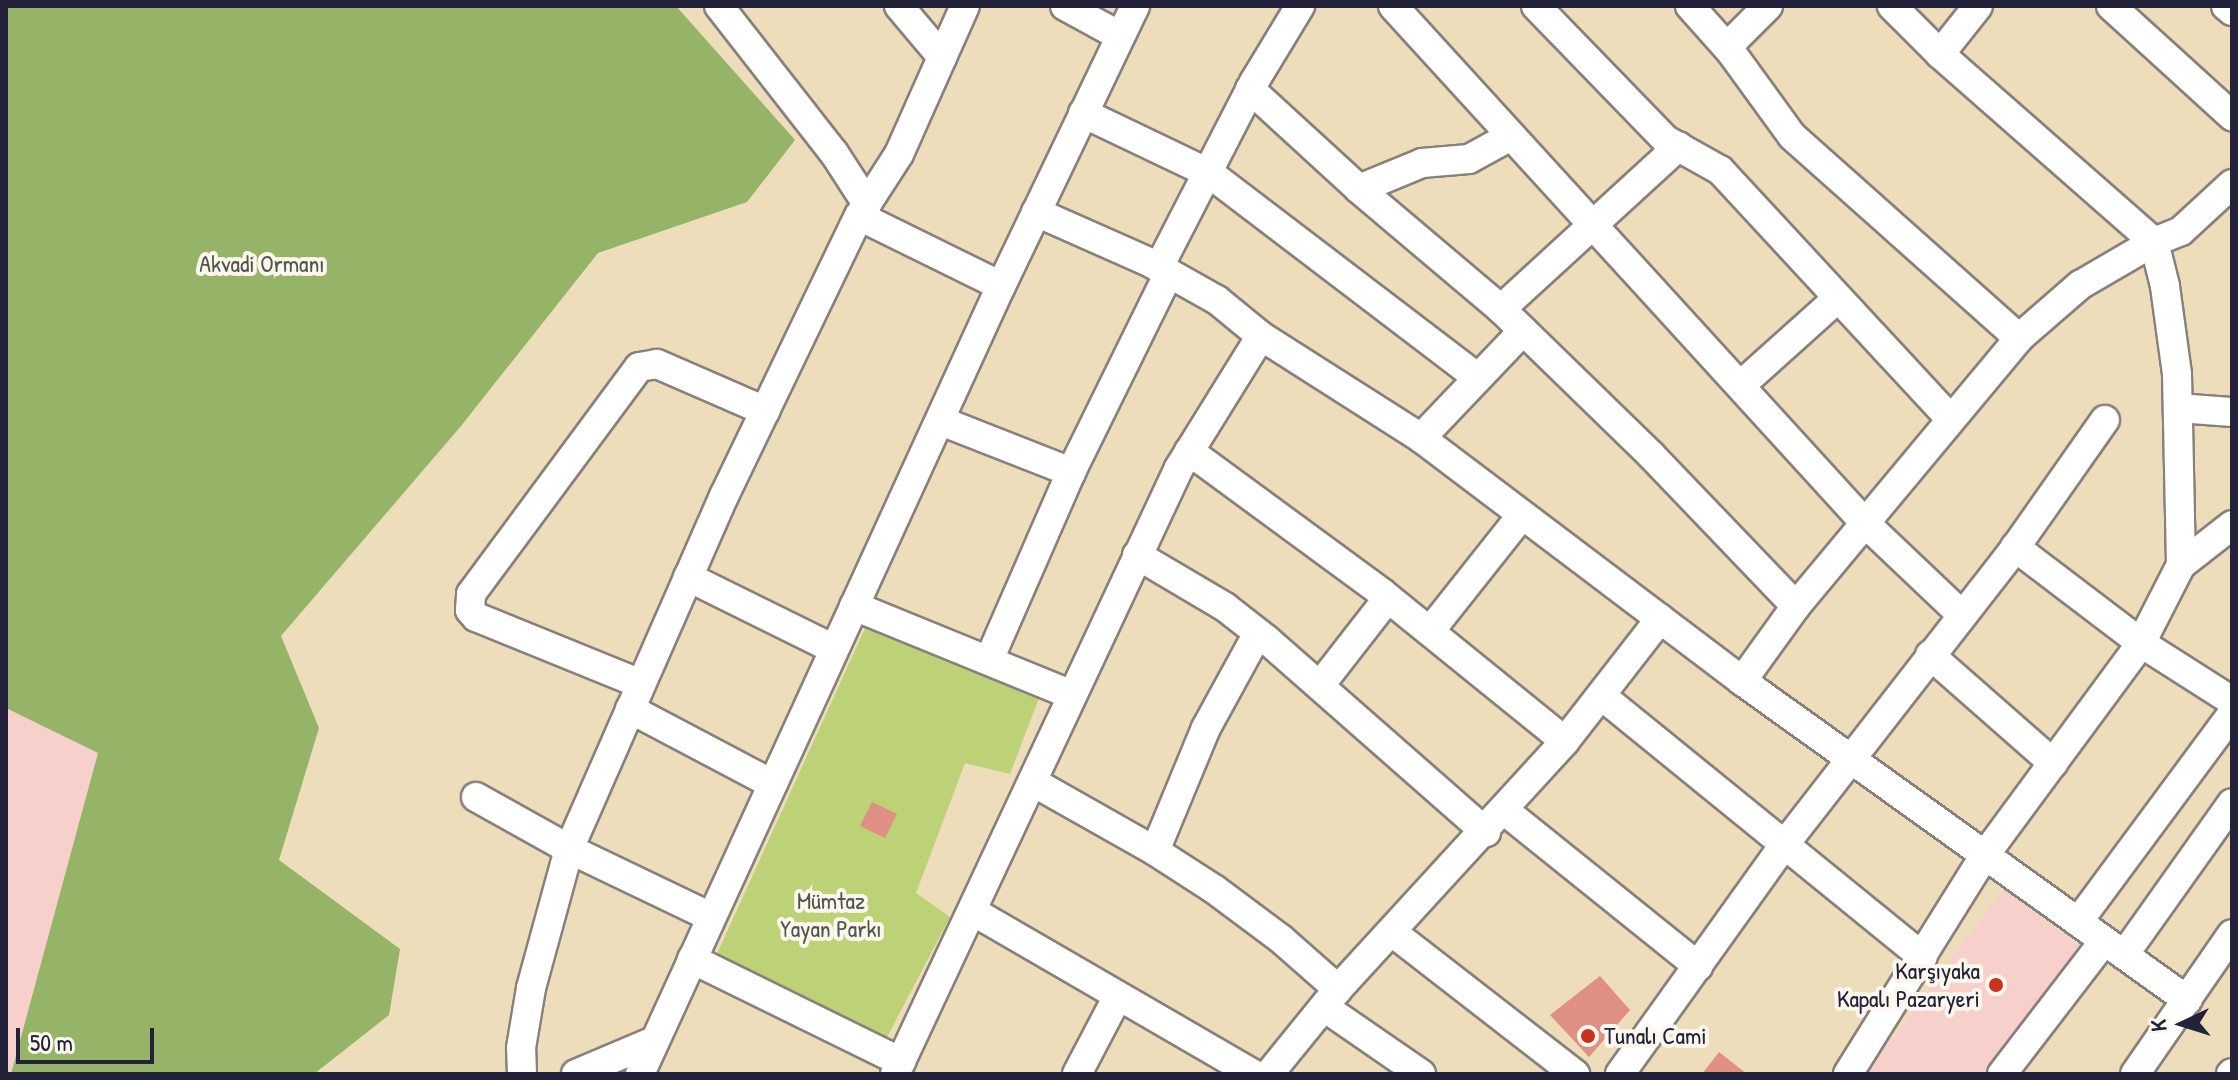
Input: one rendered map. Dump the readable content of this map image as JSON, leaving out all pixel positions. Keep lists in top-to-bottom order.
{
  "parks": ["Akvadi Ormanı", "Mümtaz Yayan Parkı"],
  "places": ["Karşıyaka Kapalı Pazaryeri", "Tunalı Cami"],
  "scale_bar": "50 m",
  "north": "left"
}
